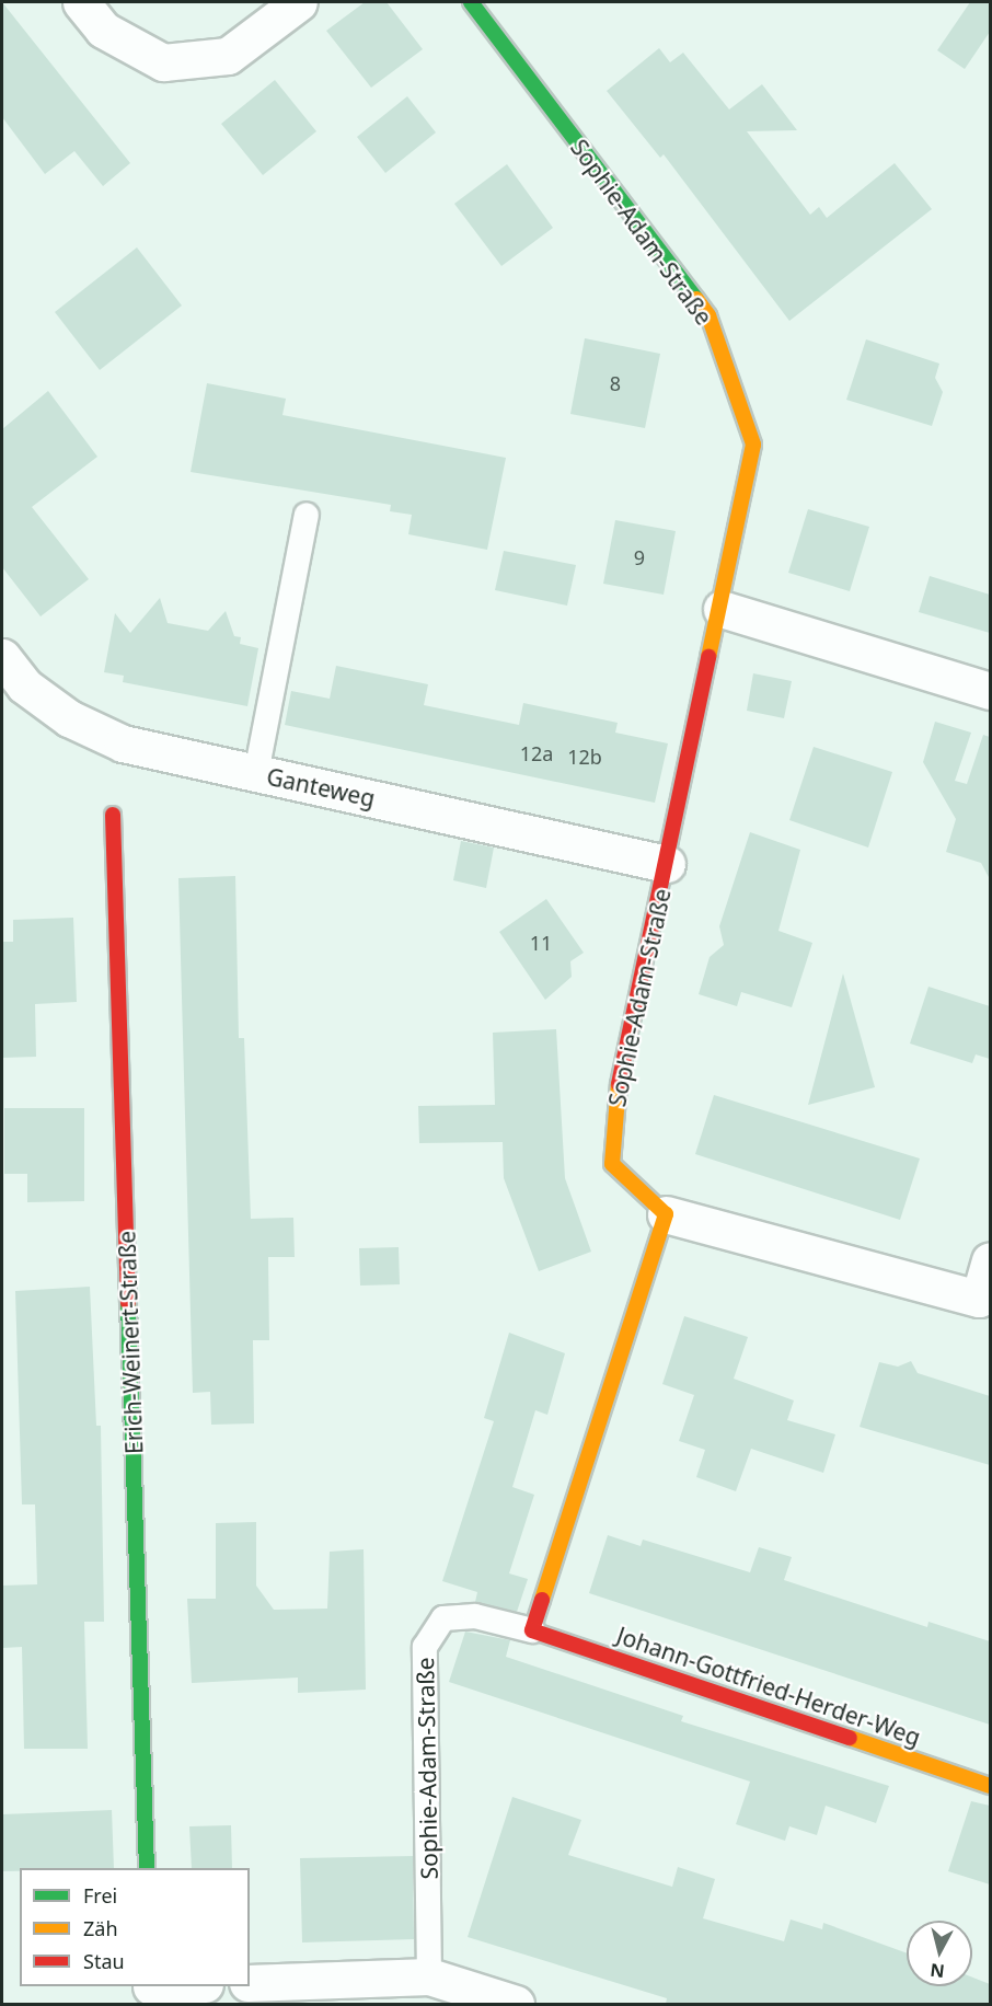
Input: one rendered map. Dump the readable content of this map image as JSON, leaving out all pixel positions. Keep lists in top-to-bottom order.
{
  "streets": {
    "street": [
      "Sophie-Adam-Straße",
      "Ganteweg",
      "Erich-Weinert-Straße",
      "Johann-Gottfried-Herder-Weg"
    ]
  },
  "crossings": [
    ["Sophie-Adam-Straße", "Ganteweg"],
    ["Sophie-Adam-Straße", "Johann-Gottfried-Herder-Weg"]
  ],
  "house_numbers": [
    "8",
    "9",
    "12a",
    "12b",
    "11"
  ],
  "legend": ["Frei", "Zäh", "Stau"],
  "north": "bottom"
}
